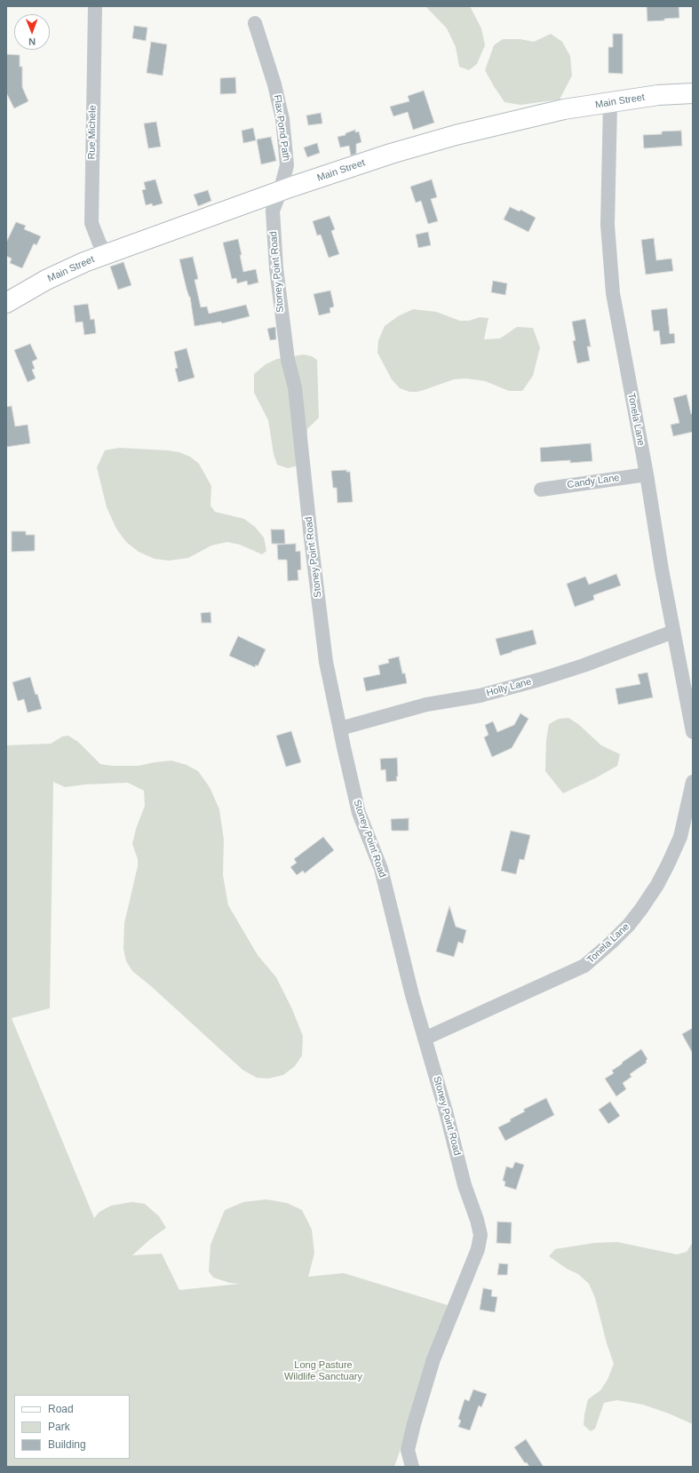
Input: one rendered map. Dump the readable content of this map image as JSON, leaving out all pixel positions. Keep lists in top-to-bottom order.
{
  "streets": {
    "main road": ["Main Street"],
    "street": [
      "Flax Pond Path",
      "Rue Michele",
      "Stoney Point Road",
      "Tonela Lane",
      "Candy Lane",
      "Holly Lane"
    ]
  },
  "crossings": [
    ["Main Street", "Flax Pond Path"],
    ["Main Street", "Rue Michele"],
    ["Main Street", "Stoney Point Road"],
    ["Main Street", "Tonela Lane"],
    ["Flax Pond Path", "Stoney Point Road"],
    ["Stoney Point Road", "Tonela Lane"],
    ["Stoney Point Road", "Holly Lane"],
    ["Tonela Lane", "Candy Lane"],
    ["Tonela Lane", "Holly Lane"]
  ],
  "parks": ["Long Pasture Wildlife Sanctuary"],
  "legend": ["Road", "Park", "Building"],
  "north": "bottom"
}
